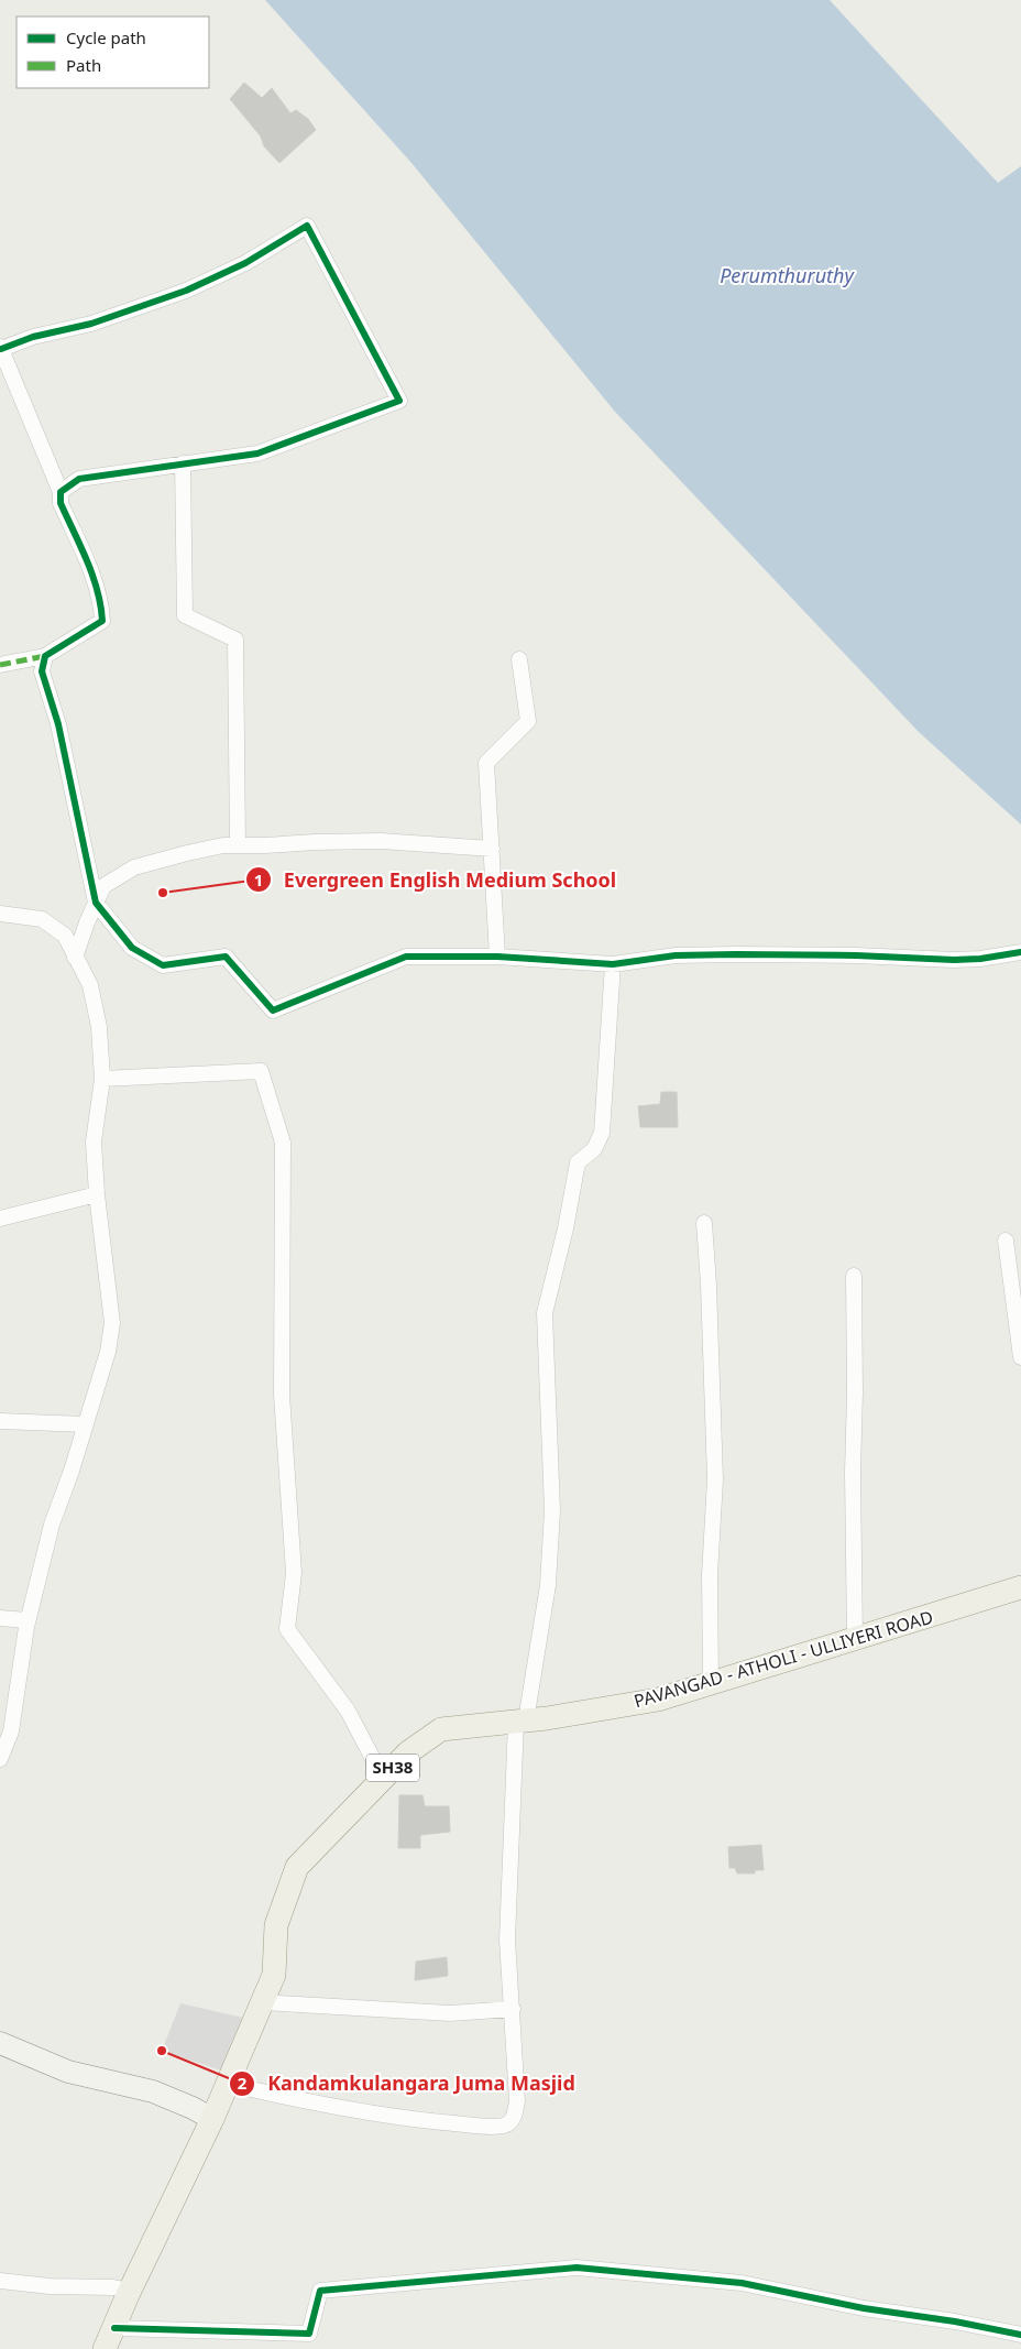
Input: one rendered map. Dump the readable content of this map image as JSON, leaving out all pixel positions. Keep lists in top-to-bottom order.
{
  "streets": {
    "main road": ["PAVANGAD - ATHOLI - ULLIYERI ROAD", "SH38"]
  },
  "water": ["Perumthuruthy"],
  "places": ["Evergreen English Medium School", "Kandamkulangara Juma Masjid"],
  "legend": ["Cycle path", "Path"]
}
